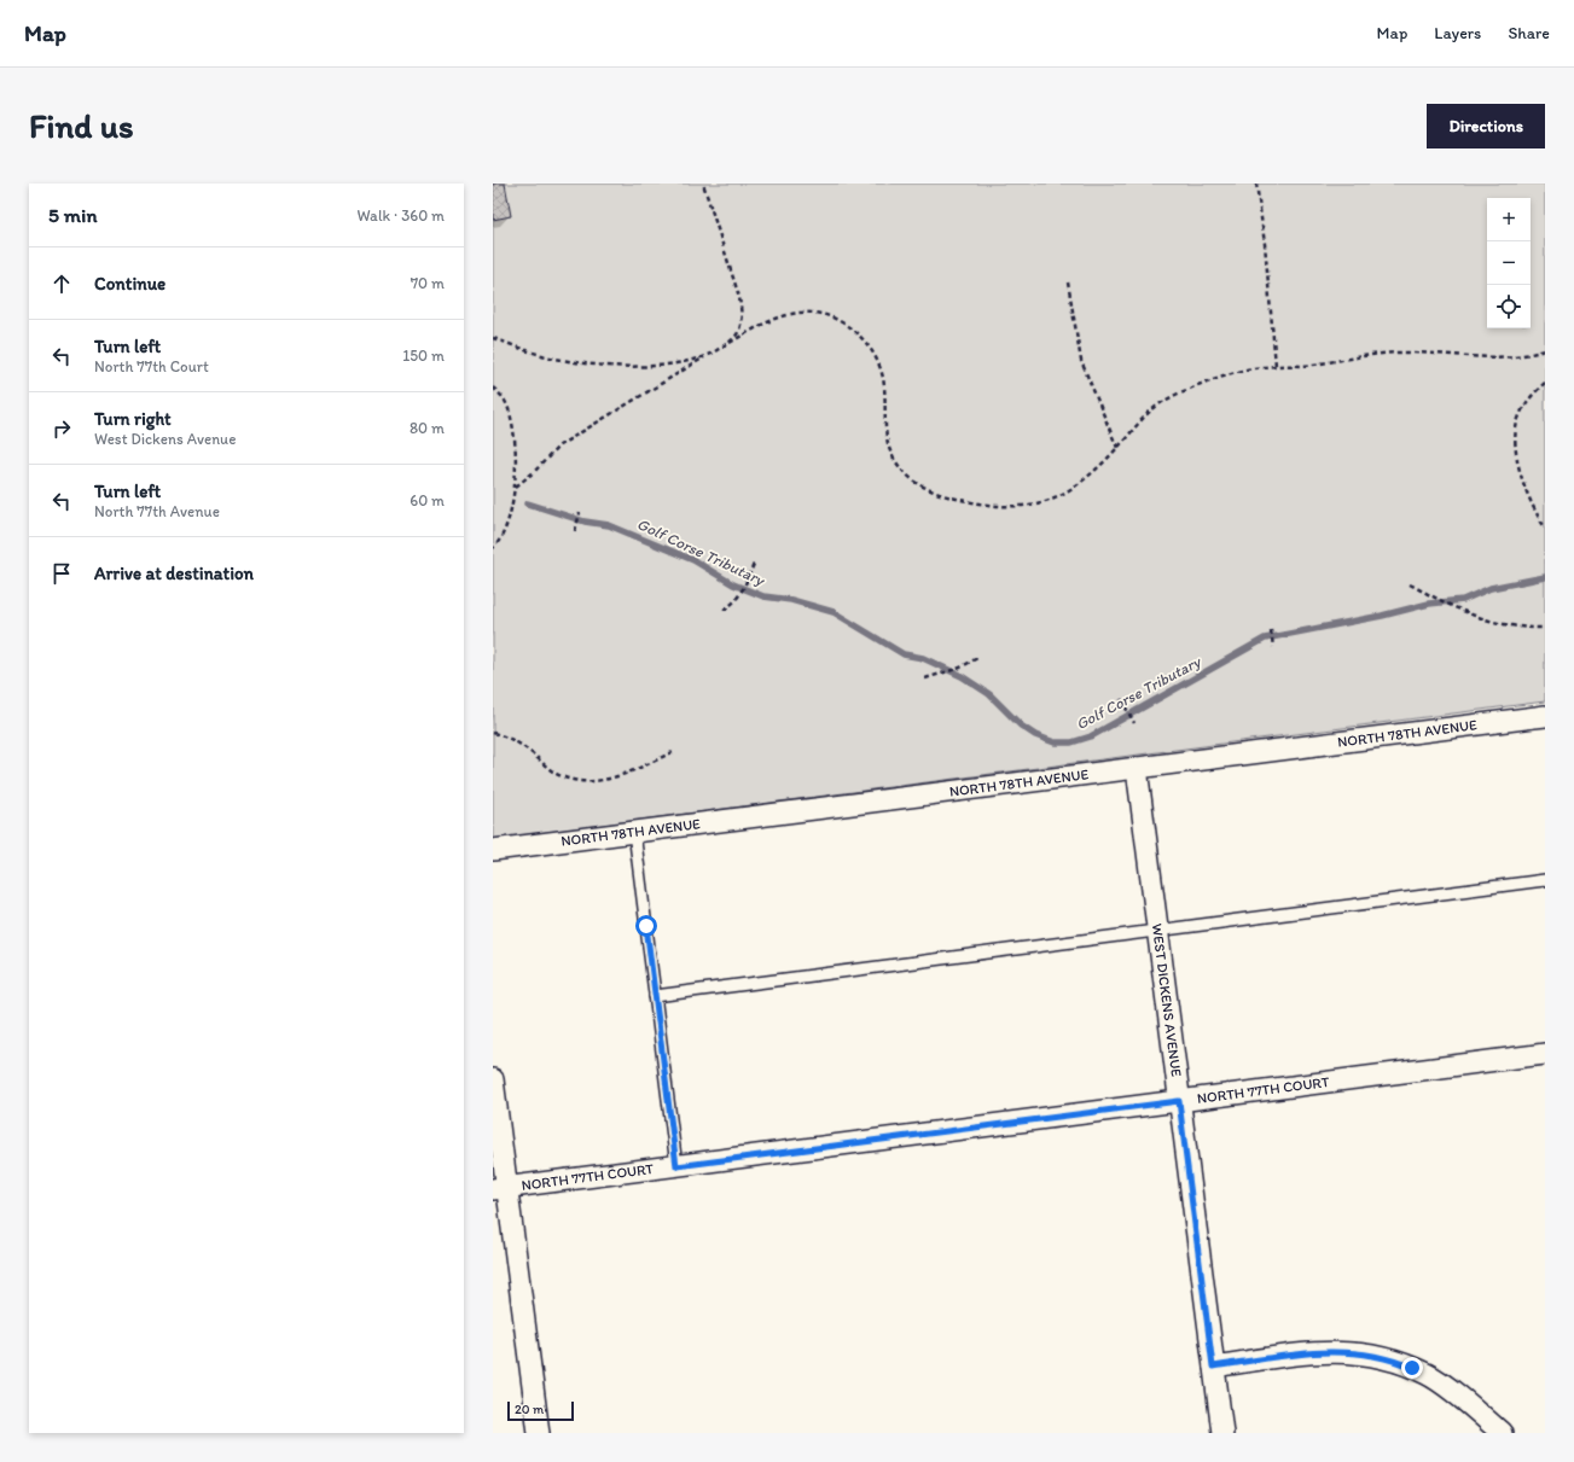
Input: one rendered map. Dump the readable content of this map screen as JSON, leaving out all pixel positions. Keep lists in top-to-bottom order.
{
  "streets": {
    "street": ["NORTH 78TH AVENUE", "WEST DICKENS AVENUE", "NORTH 77TH COURT"]
  },
  "crossings": [
    ["NORTH 78TH AVENUE", "WEST DICKENS AVENUE"],
    ["WEST DICKENS AVENUE", "NORTH 77TH COURT"]
  ],
  "water": ["Golf Corse Tributary"],
  "scale_bar": "20 m",
  "page": {
    "header": "Map",
    "nav": ["Map", "Layers", "Share"],
    "buttons": "Directions",
    "title": "Find us",
    "heading": ["5 min", "Walk · 360 m"],
    "map_buttons": ["+", "−"],
    "list": [
      ["Continue", "70 m"],
      ["Turn left", "North 77th Court", "150 m"],
      ["Turn right", "West Dickens Avenue", "80 m"],
      ["Turn left", "North 77th Avenue", "60 m"],
      "Arrive at destination"
    ],
    "scale": "20 m"
  }
}
